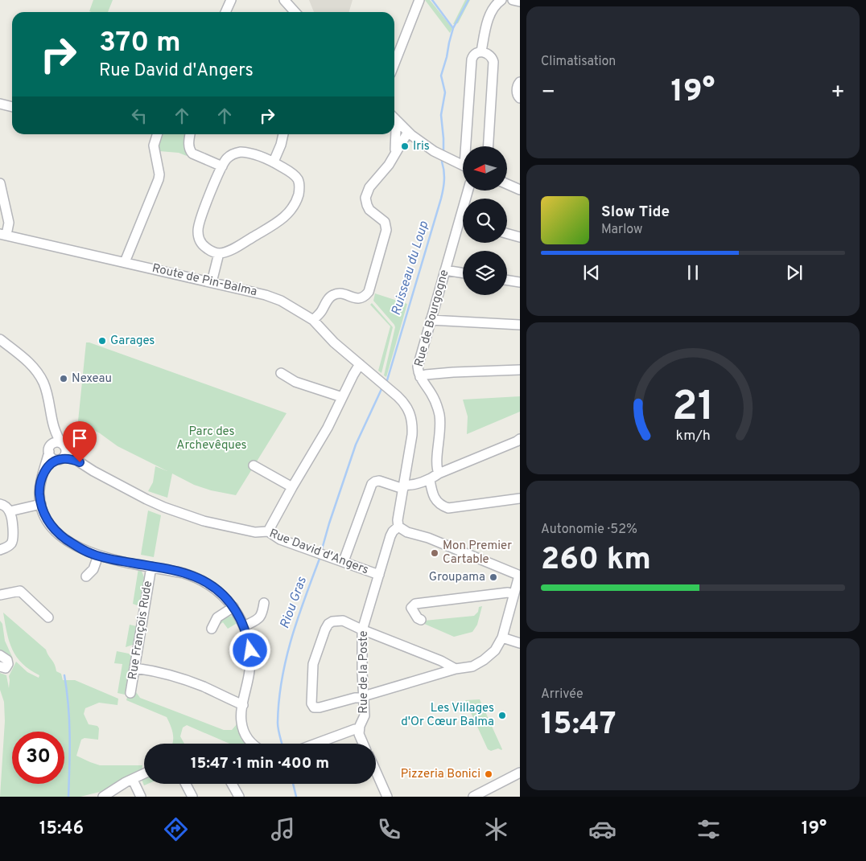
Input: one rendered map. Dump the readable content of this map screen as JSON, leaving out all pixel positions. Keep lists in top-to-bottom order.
{
  "streets": {
    "street": [
      "Route de Pin-Balma",
      "Rue de Bourgogne",
      "Rue David d'Angers",
      "Rue François Rude",
      "Rue de la Poste"
    ]
  },
  "crossings": [
    ["Route de Pin-Balma", "Rue de la Poste"],
    ["Rue David d'Angers", "Rue de la Poste"]
  ],
  "water": ["Ruisseau du Loup", "Riou Gras"],
  "parks": ["Parc des Archevêques"],
  "places": [
    "Iris",
    "Garages",
    "Nexeau",
    "Mon Premier Cartable",
    "Groupama",
    "Les Villages d'Or Cœur Balma",
    "Pizzeria Bonici"
  ],
  "north": "left",
  "page": {
    "tile": [
      "Climatisation",
      ["Autonomie · 52%", "260 km"],
      ["Arrivée", "15:47"]
    ],
    "turn": ["370 m", "Rue David d'Angers"],
    "heat": ["−", "19°", "+"],
    "song": ["Slow Tide", "Marlow"],
    "limit": "30",
    "trip": "15:47 · 1 min · 400 m",
    "tabs": ["15:46", "19°"],
    "gauge": ["21", "km/h"]
  }
}
